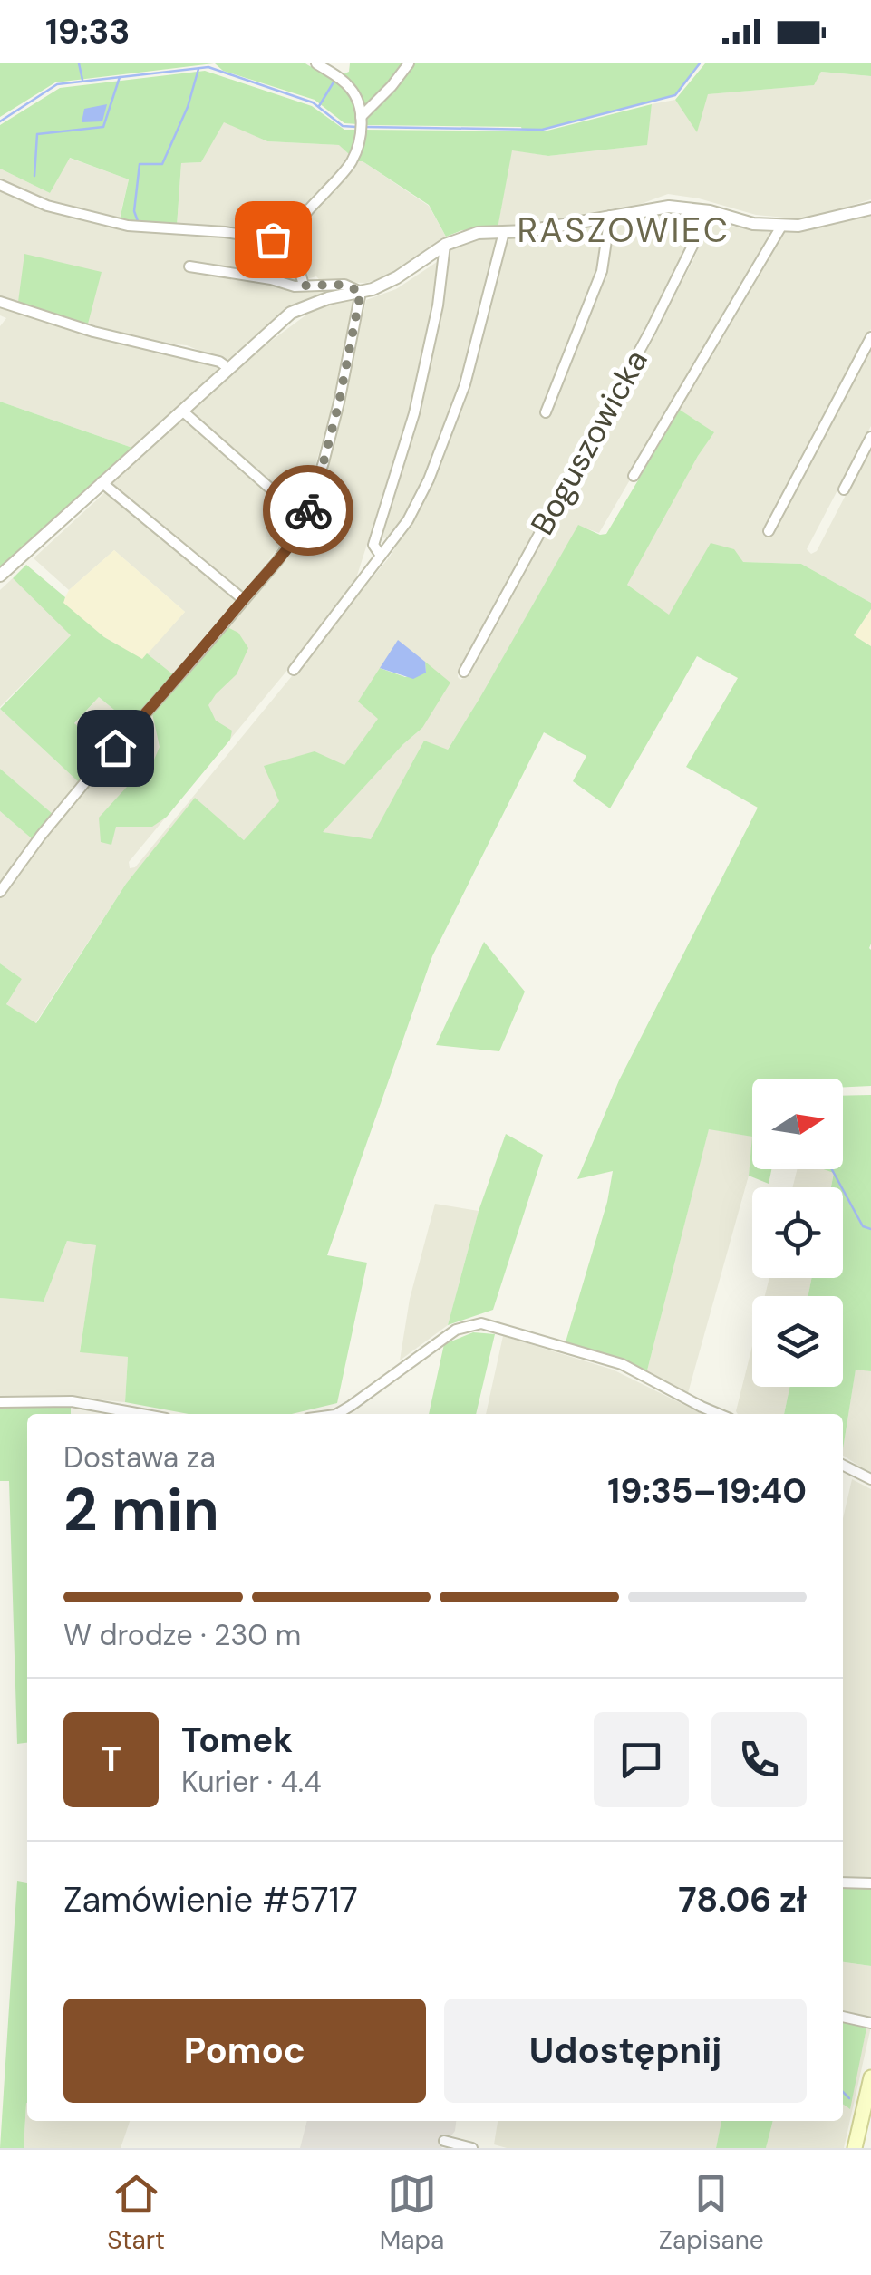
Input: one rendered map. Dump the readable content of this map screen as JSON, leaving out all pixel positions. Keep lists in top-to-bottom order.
{
  "streets": {
    "street": ["Boguszowicka"]
  },
  "districts": ["RASZOWIEC"],
  "north": "right",
  "page": {
    "status": "19:33",
    "heading": ["2 min", "Dostawa za", "19:35–19:40"],
    "panel": [
      "Tomek",
      "Kurier · 4.4",
      "Zamówienie #5717",
      "78.06 zł"
    ],
    "bar": "W drodze · 230 m",
    "round": "T",
    "buttons": ["Pomoc", "Udostępnij"],
    "tabs": ["Start", "Mapa", "Zapisane"]
  }
}
